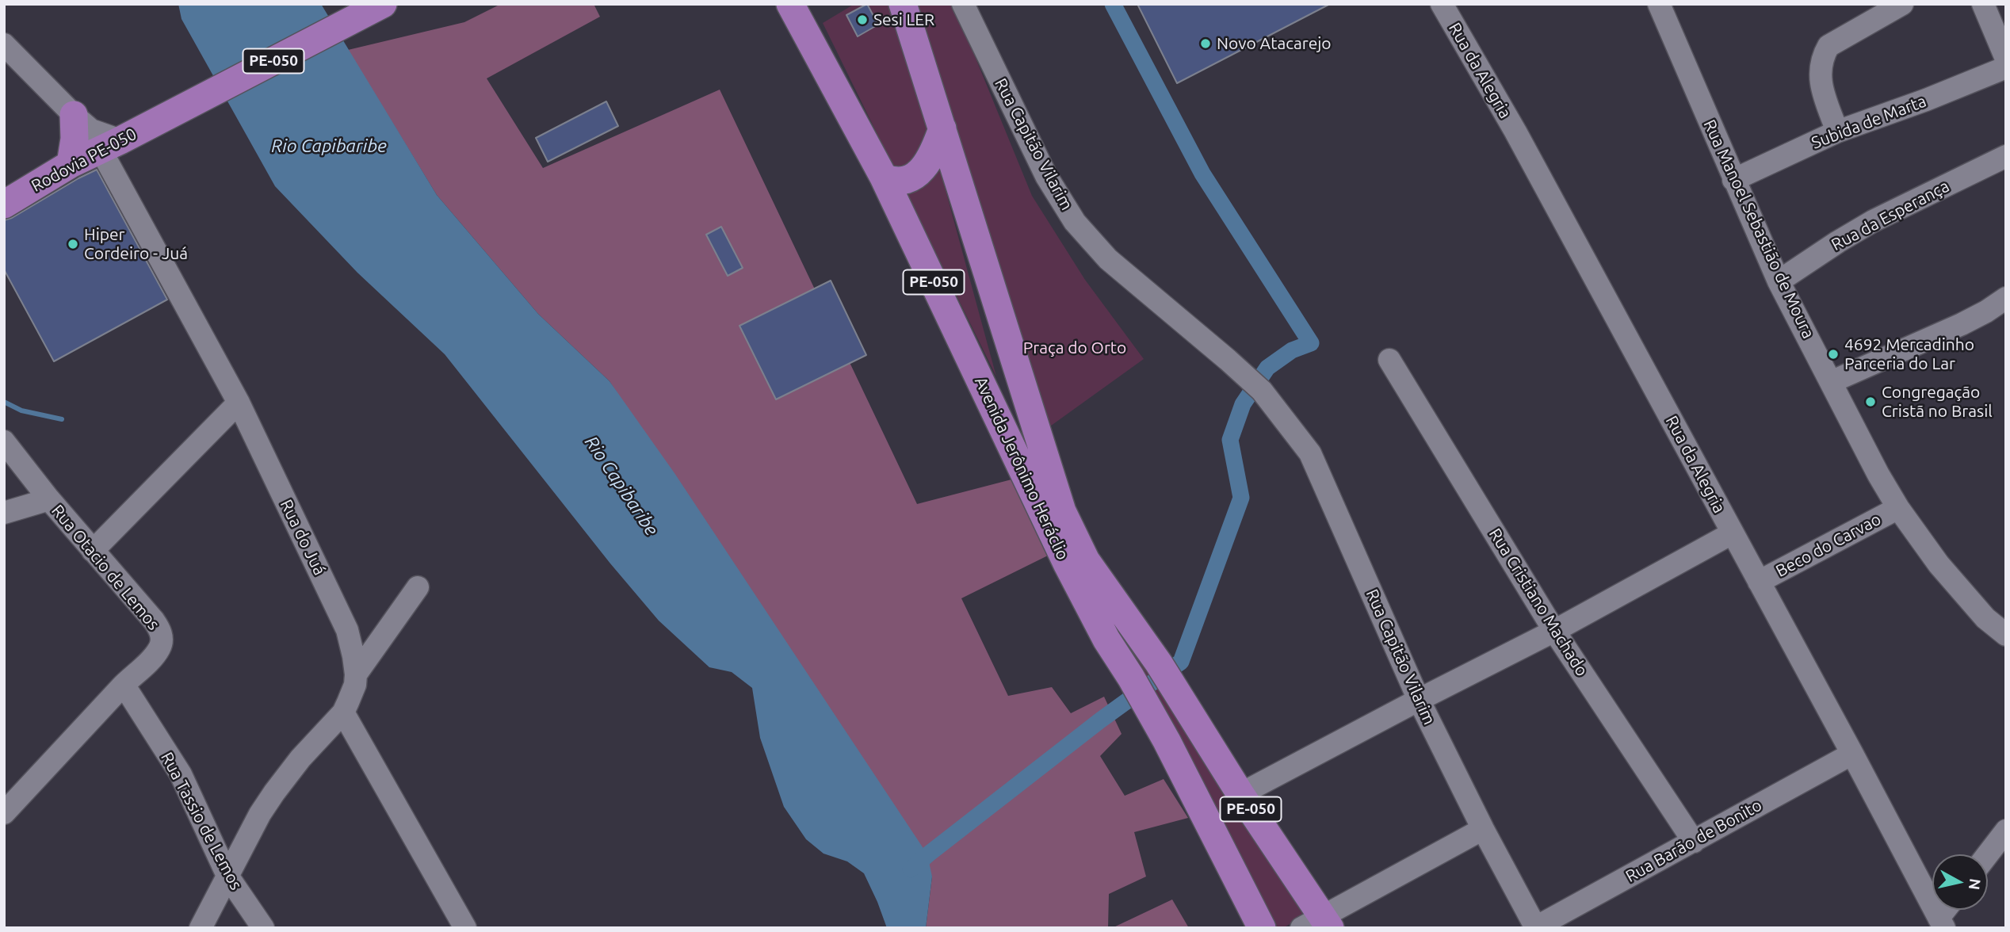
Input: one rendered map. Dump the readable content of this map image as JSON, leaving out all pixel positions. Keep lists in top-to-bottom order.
{
  "streets": {
    "main road": ["PE-050", "Rodovia PE-050", "Avenida Jerônimo Heráclio"],
    "street": [
      "Rua da Alegria",
      "Subida de Marta",
      "Rua Capitão Vilarim",
      "Rua da Esperança",
      "Rua Manoel Sebastião de Moura",
      "Rua do Juá",
      "Beco do Carvao",
      "Rua Otacio de Lemos",
      "Rua Cristiano Machado",
      "Rua Tassio de Lemos",
      "Rua Barão de Bonito"
    ]
  },
  "crossings": [
    ["Rua da Alegria", "Beco do Carvao"],
    ["Rua da Alegria", "Rua Barão de Bonito"],
    ["Subida de Marta", "Rua Manoel Sebastião de Moura"],
    ["Rua Capitão Vilarim", "Rua Barão de Bonito"],
    ["Rodovia PE-050", "Rua do Juá"],
    ["Rua da Esperança", "Rua Manoel Sebastião de Moura"],
    ["Rua Manoel Sebastião de Moura", "Beco do Carvao"],
    ["Rua do Juá", "Rua Tassio de Lemos"],
    ["Rua Otacio de Lemos", "Rua Tassio de Lemos"],
    ["Rua Cristiano Machado", "Rua Barão de Bonito"]
  ],
  "water": ["Rio Capibaribe"],
  "parks": ["Praça do Orto"],
  "places": [
    "Sesi LER",
    "Novo Atacarejo",
    "Hiper Cordeiro - Juá",
    "4692 Mercadinho Parceria do Lar",
    "Congregação Cristã no Brasil"
  ],
  "north": "right"
}
